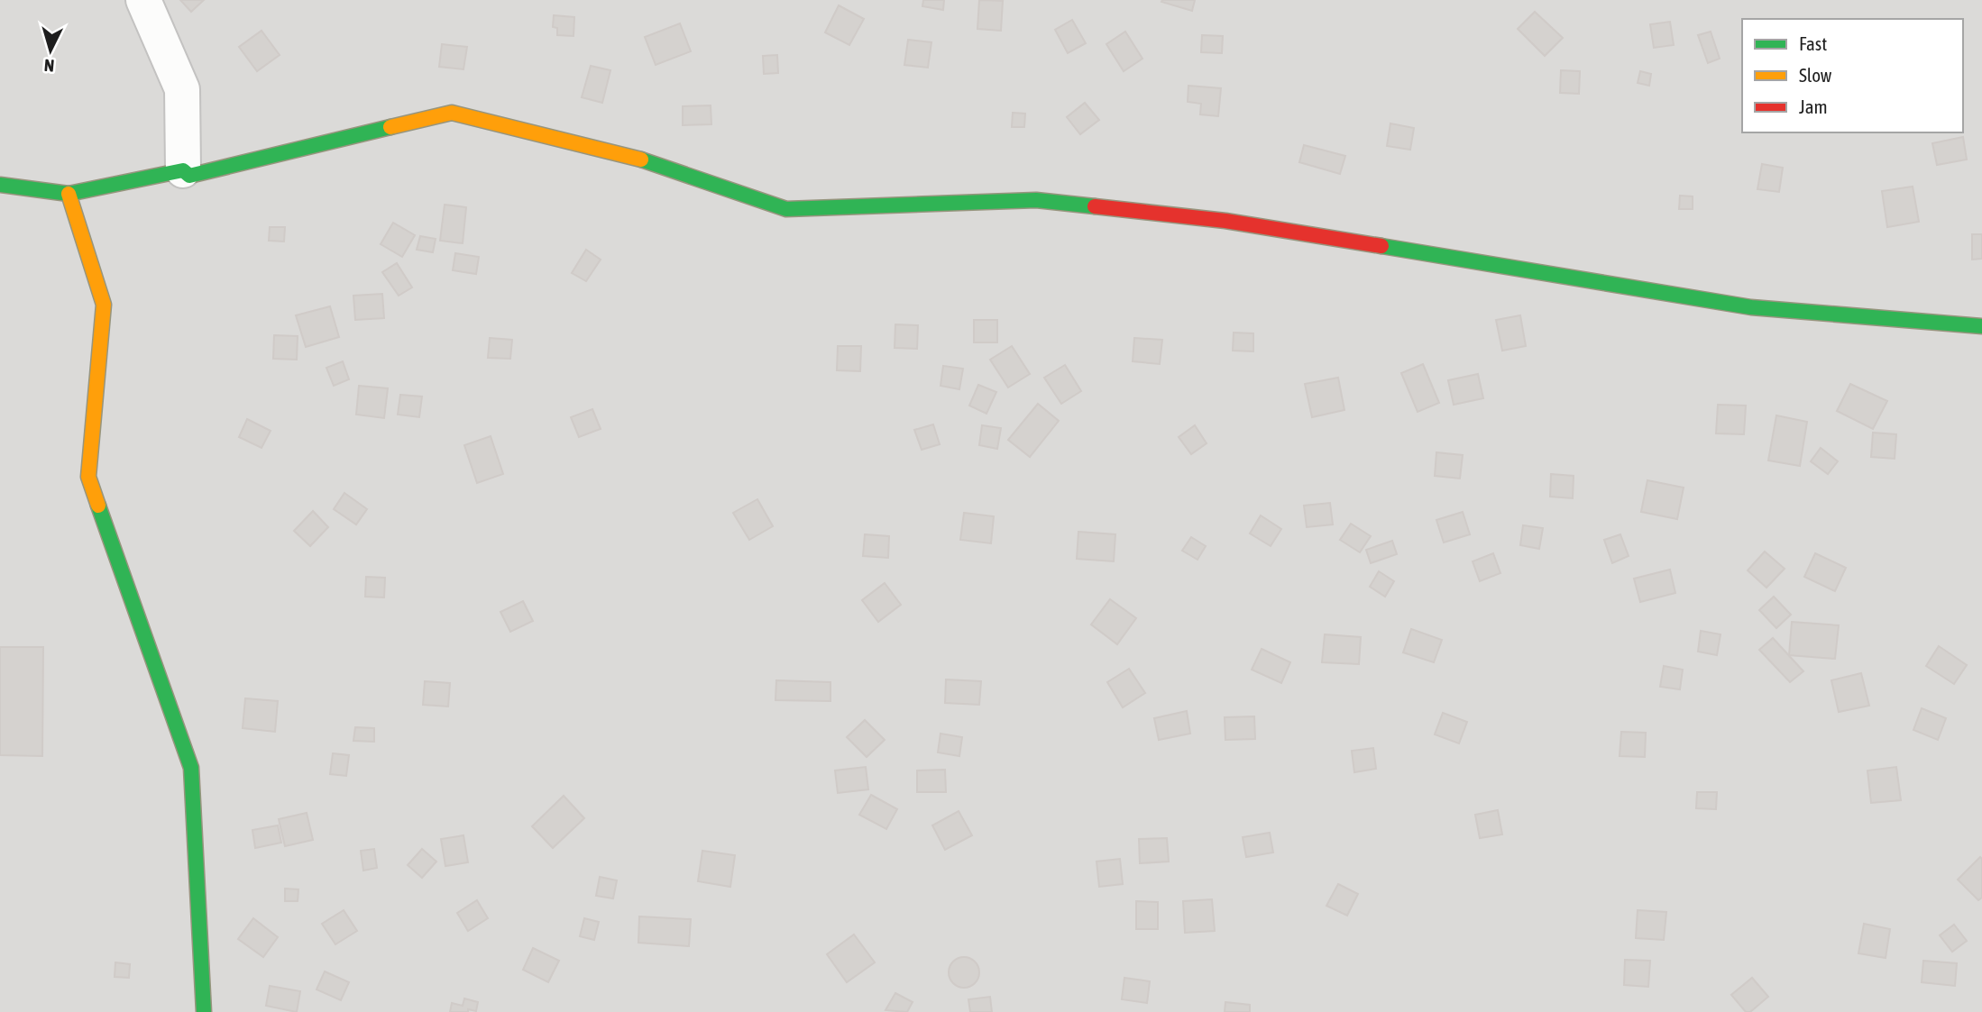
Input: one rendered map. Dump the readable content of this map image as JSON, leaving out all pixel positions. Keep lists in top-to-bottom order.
{
  "legend": ["Fast", "Slow", "Jam"],
  "north": "bottom"
}
